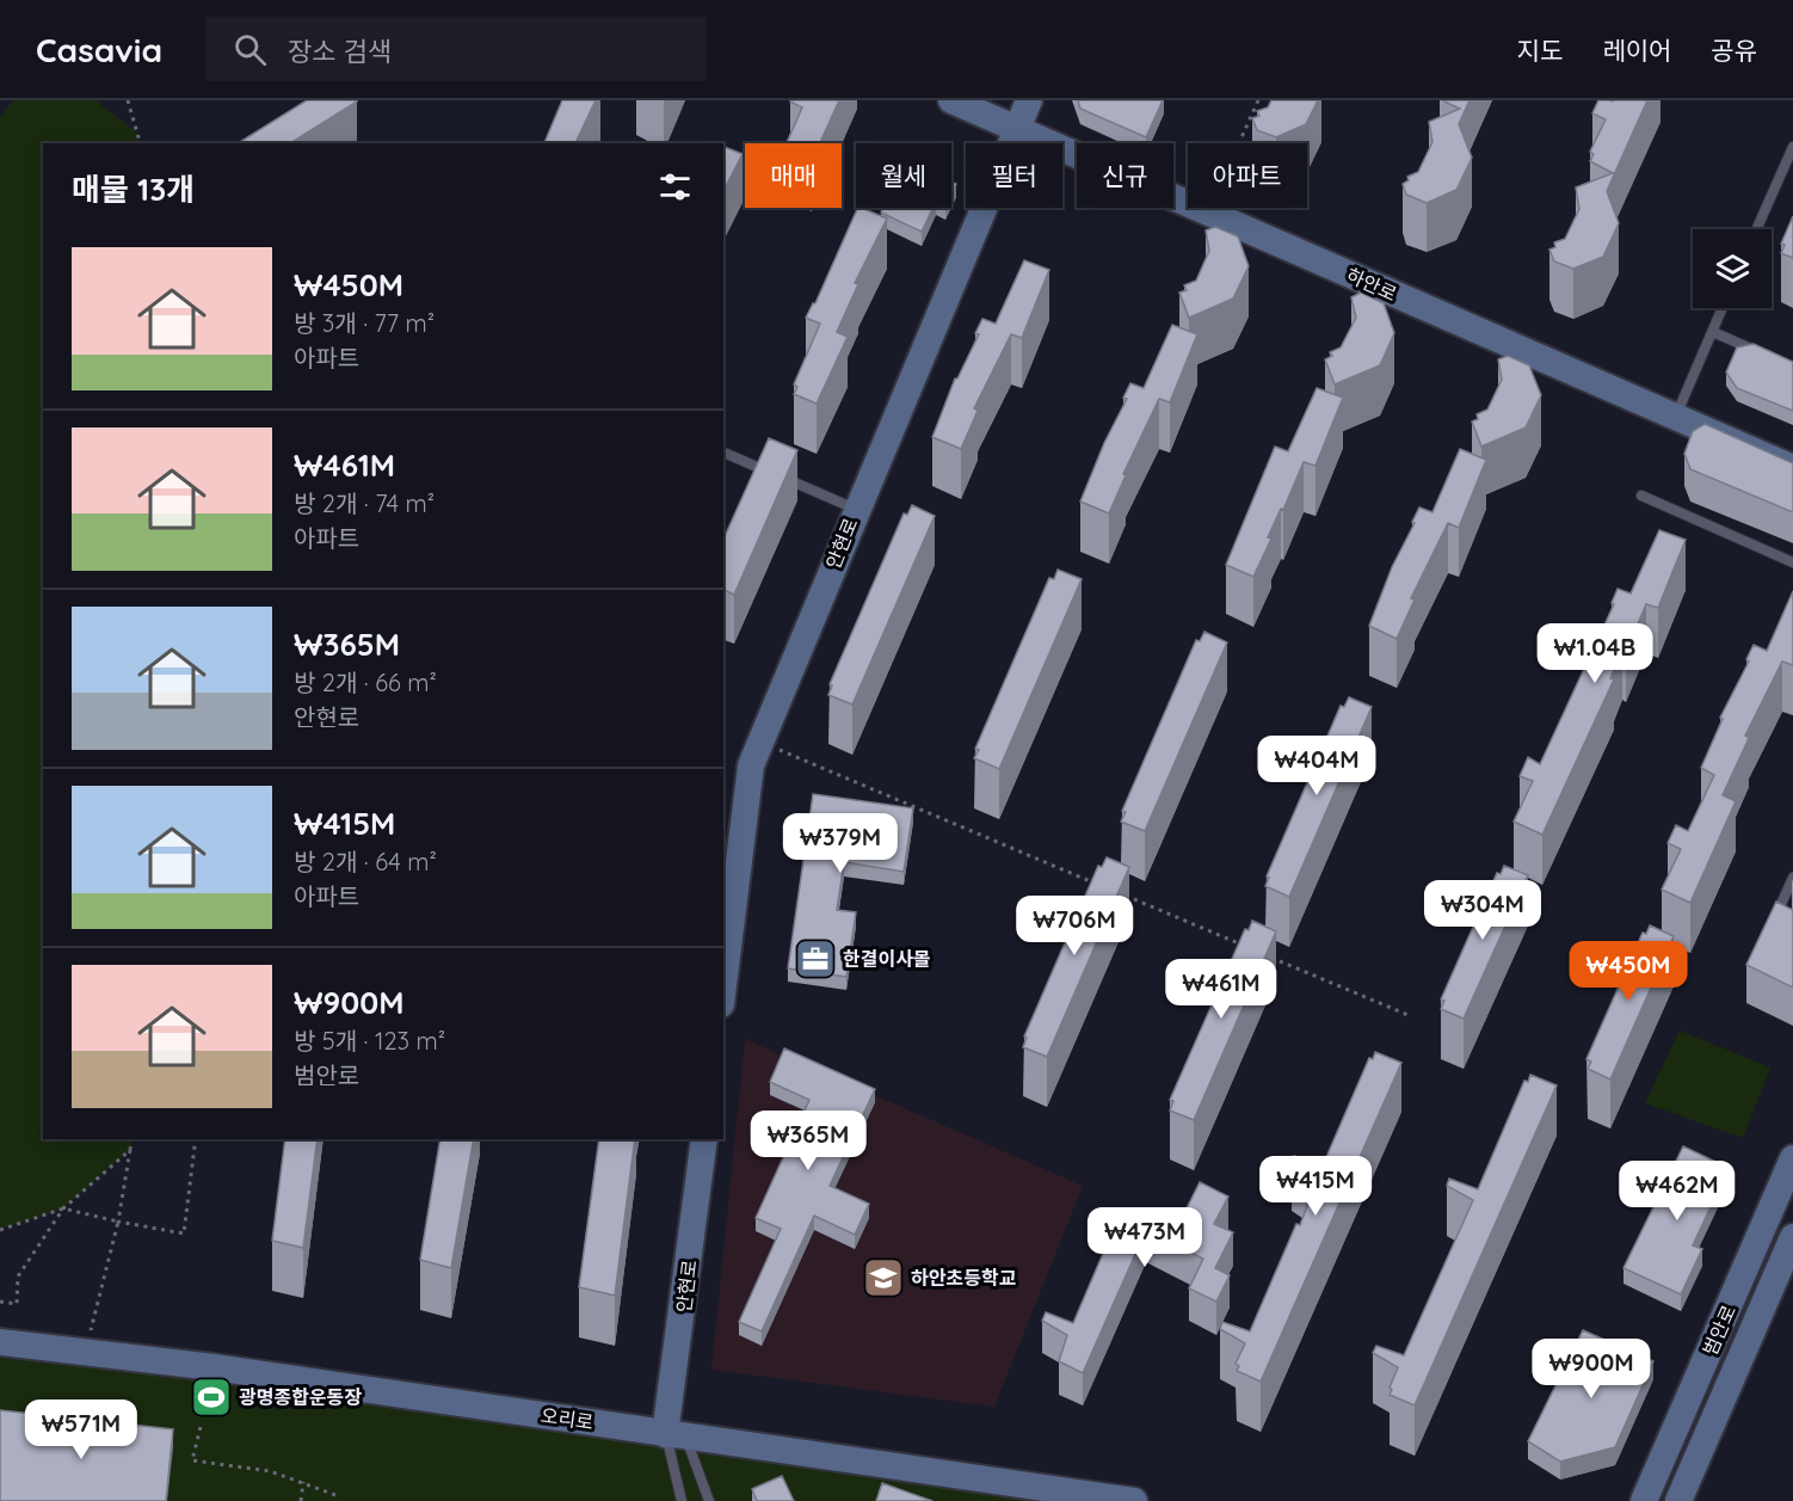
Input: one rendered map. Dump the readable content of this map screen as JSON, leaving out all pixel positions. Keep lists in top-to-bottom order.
{
  "streets": {
    "street": [
      "하안로",
      "안현로",
      "범안로",
      "오리로"
    ]
  },
  "crossings": [
    ["하안로", "안현로"],
    ["안현로", "오리로"]
  ],
  "places": {
    "office": ["한결이사몰"],
    "school or university": ["하안초등학교"],
    "sports": ["광명종합운동장"]
  },
  "page": {
    "header": "Casavia",
    "search": "장소 검색",
    "nav": ["지도", "레이어", "공유"],
    "chip": [
      "매매",
      "월세",
      "필터",
      "신규",
      "아파트"
    ],
    "heading": "매물 13개",
    "list": [
      {
        "name": "₩450M",
        "note": "방 3개 · 77 m² · 아파트"
      },
      {
        "name": "₩461M",
        "note": "방 2개 · 74 m² · 아파트"
      },
      {
        "name": "₩365M",
        "note": "방 2개 · 66 m² · 안현로"
      },
      {
        "name": "₩415M",
        "note": "방 2개 · 64 m² · 아파트"
      },
      {
        "name": "₩900M",
        "note": "방 5개 · 123 m² · 범안로"
      }
    ],
    "price": [
      "₩1.04B",
      "₩404M",
      "₩379M",
      "₩304M",
      "₩706M",
      "₩450M",
      "₩461M",
      "₩365M",
      "₩415M",
      "₩462M",
      "₩473M",
      "₩900M",
      "₩571M"
    ]
  }
}
